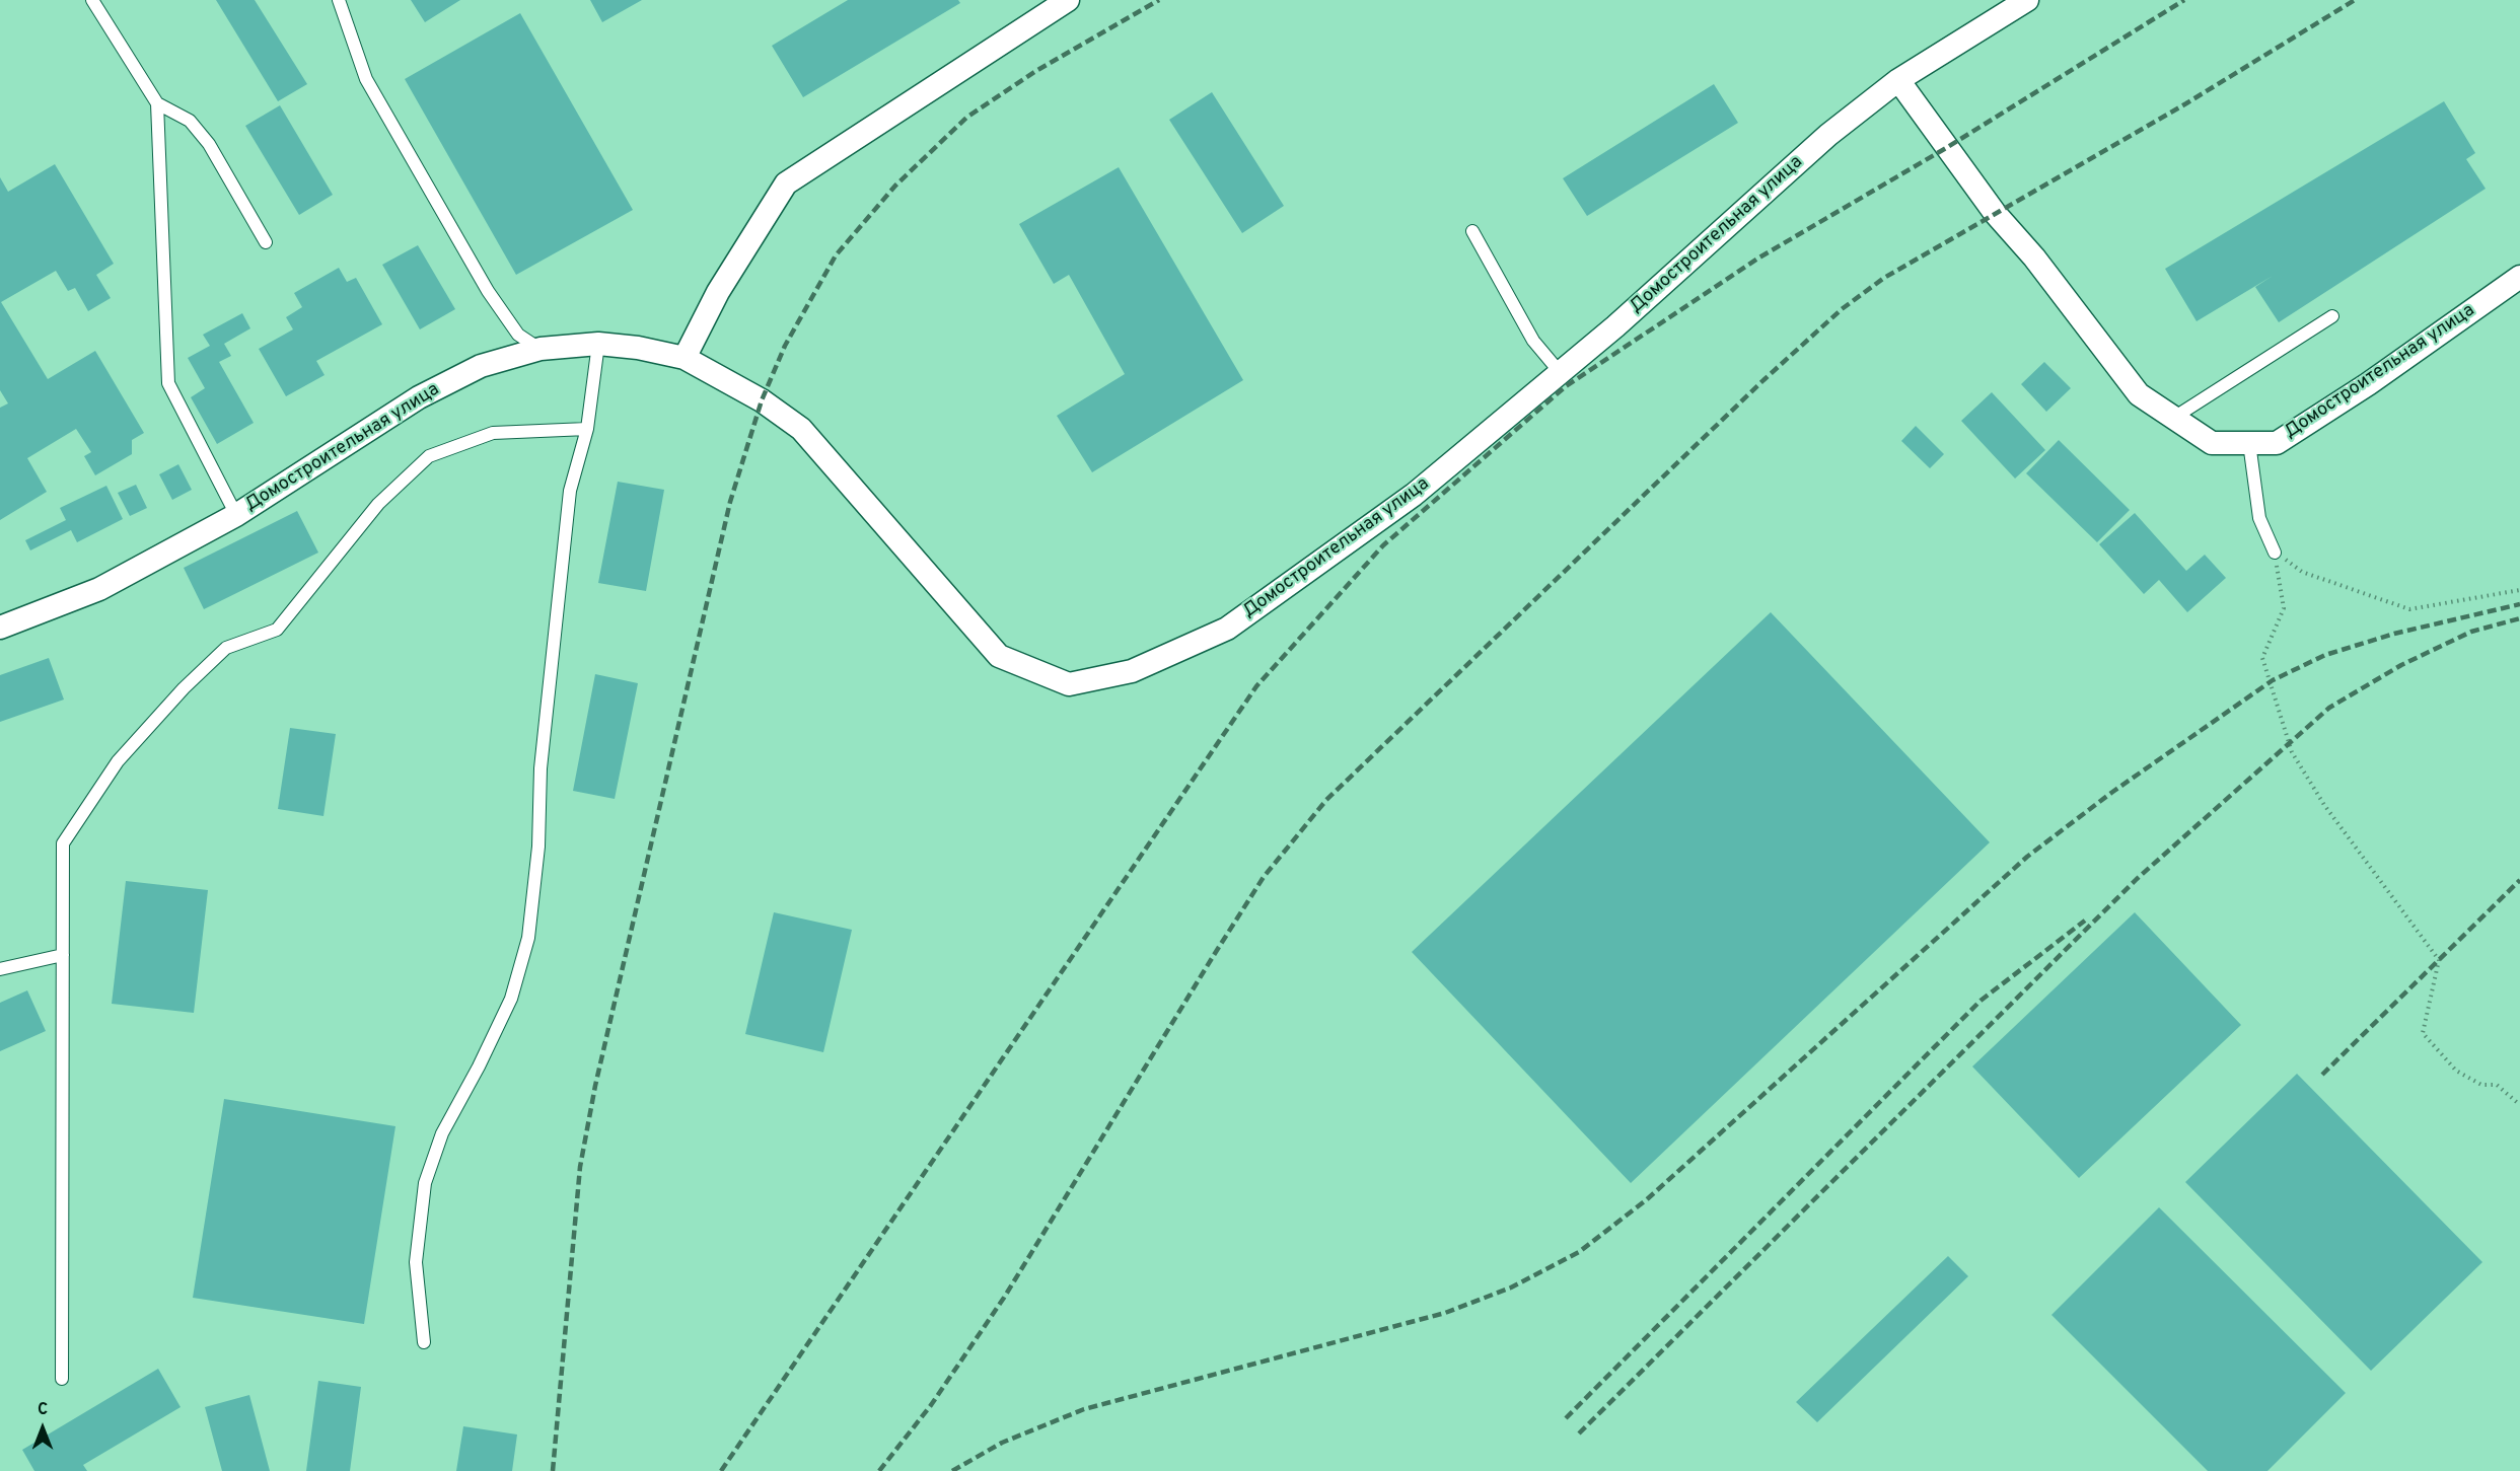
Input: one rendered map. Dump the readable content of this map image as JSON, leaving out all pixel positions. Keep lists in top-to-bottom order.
{
  "streets": {
    "street": ["Домостроительная улица"]
  },
  "north": "top"
}
